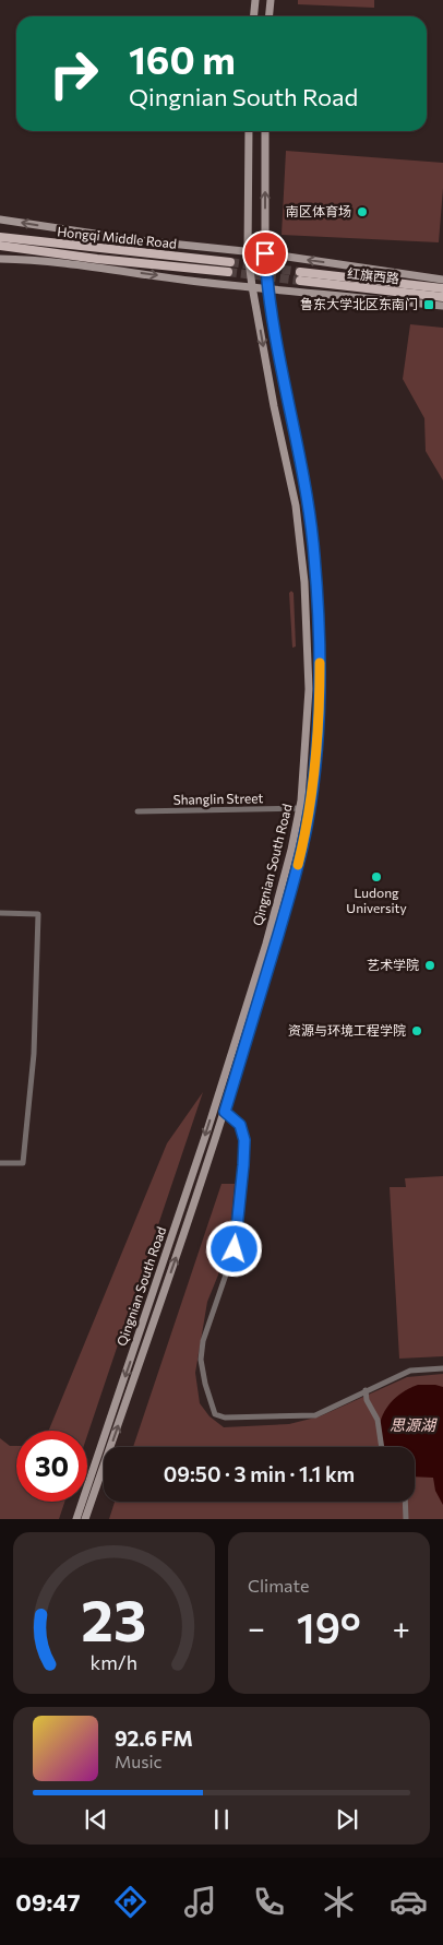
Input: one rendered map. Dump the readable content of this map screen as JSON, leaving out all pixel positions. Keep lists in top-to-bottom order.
{
  "streets": {
    "main road": ["Hongqi Middle Road", "红旗西路", "Qingnian South Road"],
    "street": ["Shanglin Street"]
  },
  "crossings": [
    ["Shanglin Street", "Qingnian South Road"]
  ],
  "water": ["思源湖"],
  "places": {
    "other": [
      "南区体育场",
      "Ludong University",
      "艺术学院",
      "资源与环境工程学院"
    ],
    "transit": ["鲁东大学北区东南门"]
  },
  "page": {
    "turn": ["160 m", "Qingnian South Road"],
    "limit": "30",
    "trip": "09:50 · 3 min · 1.1 km",
    "tile": "Climate",
    "heat": ["−", "19°", "+"],
    "song": ["92.6 FM", "Music"],
    "tabs": "09:47",
    "gauge": ["23", "km/h"]
  }
}
